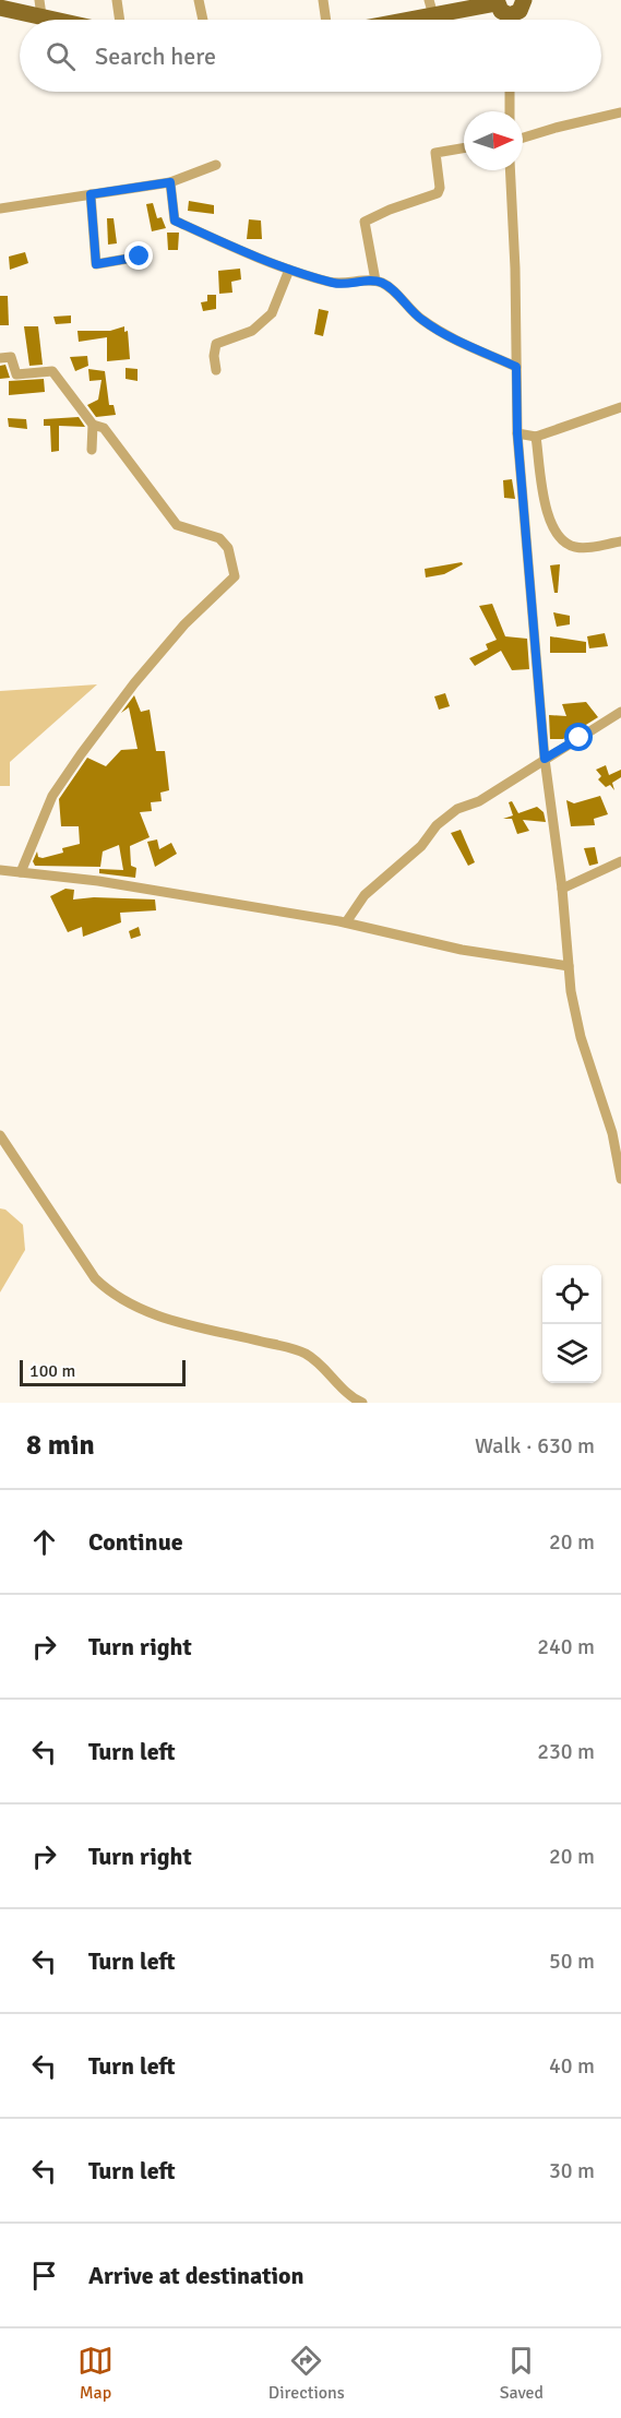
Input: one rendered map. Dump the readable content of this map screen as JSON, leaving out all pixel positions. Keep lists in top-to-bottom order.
{
  "scale_bar": "100 m",
  "north": "right",
  "page": {
    "search": "Search here",
    "scale": "100 m",
    "heading": ["8 min", "Walk · 630 m"],
    "list": [
      ["Continue", "20 m"],
      ["Turn right", "240 m"],
      ["Turn left", "230 m"],
      ["Turn right", "20 m"],
      ["Turn left", "50 m"],
      ["Turn left", "40 m"],
      ["Turn left", "30 m"],
      "Arrive at destination"
    ],
    "nav": ["Map", "Directions", "Saved"]
  }
}
